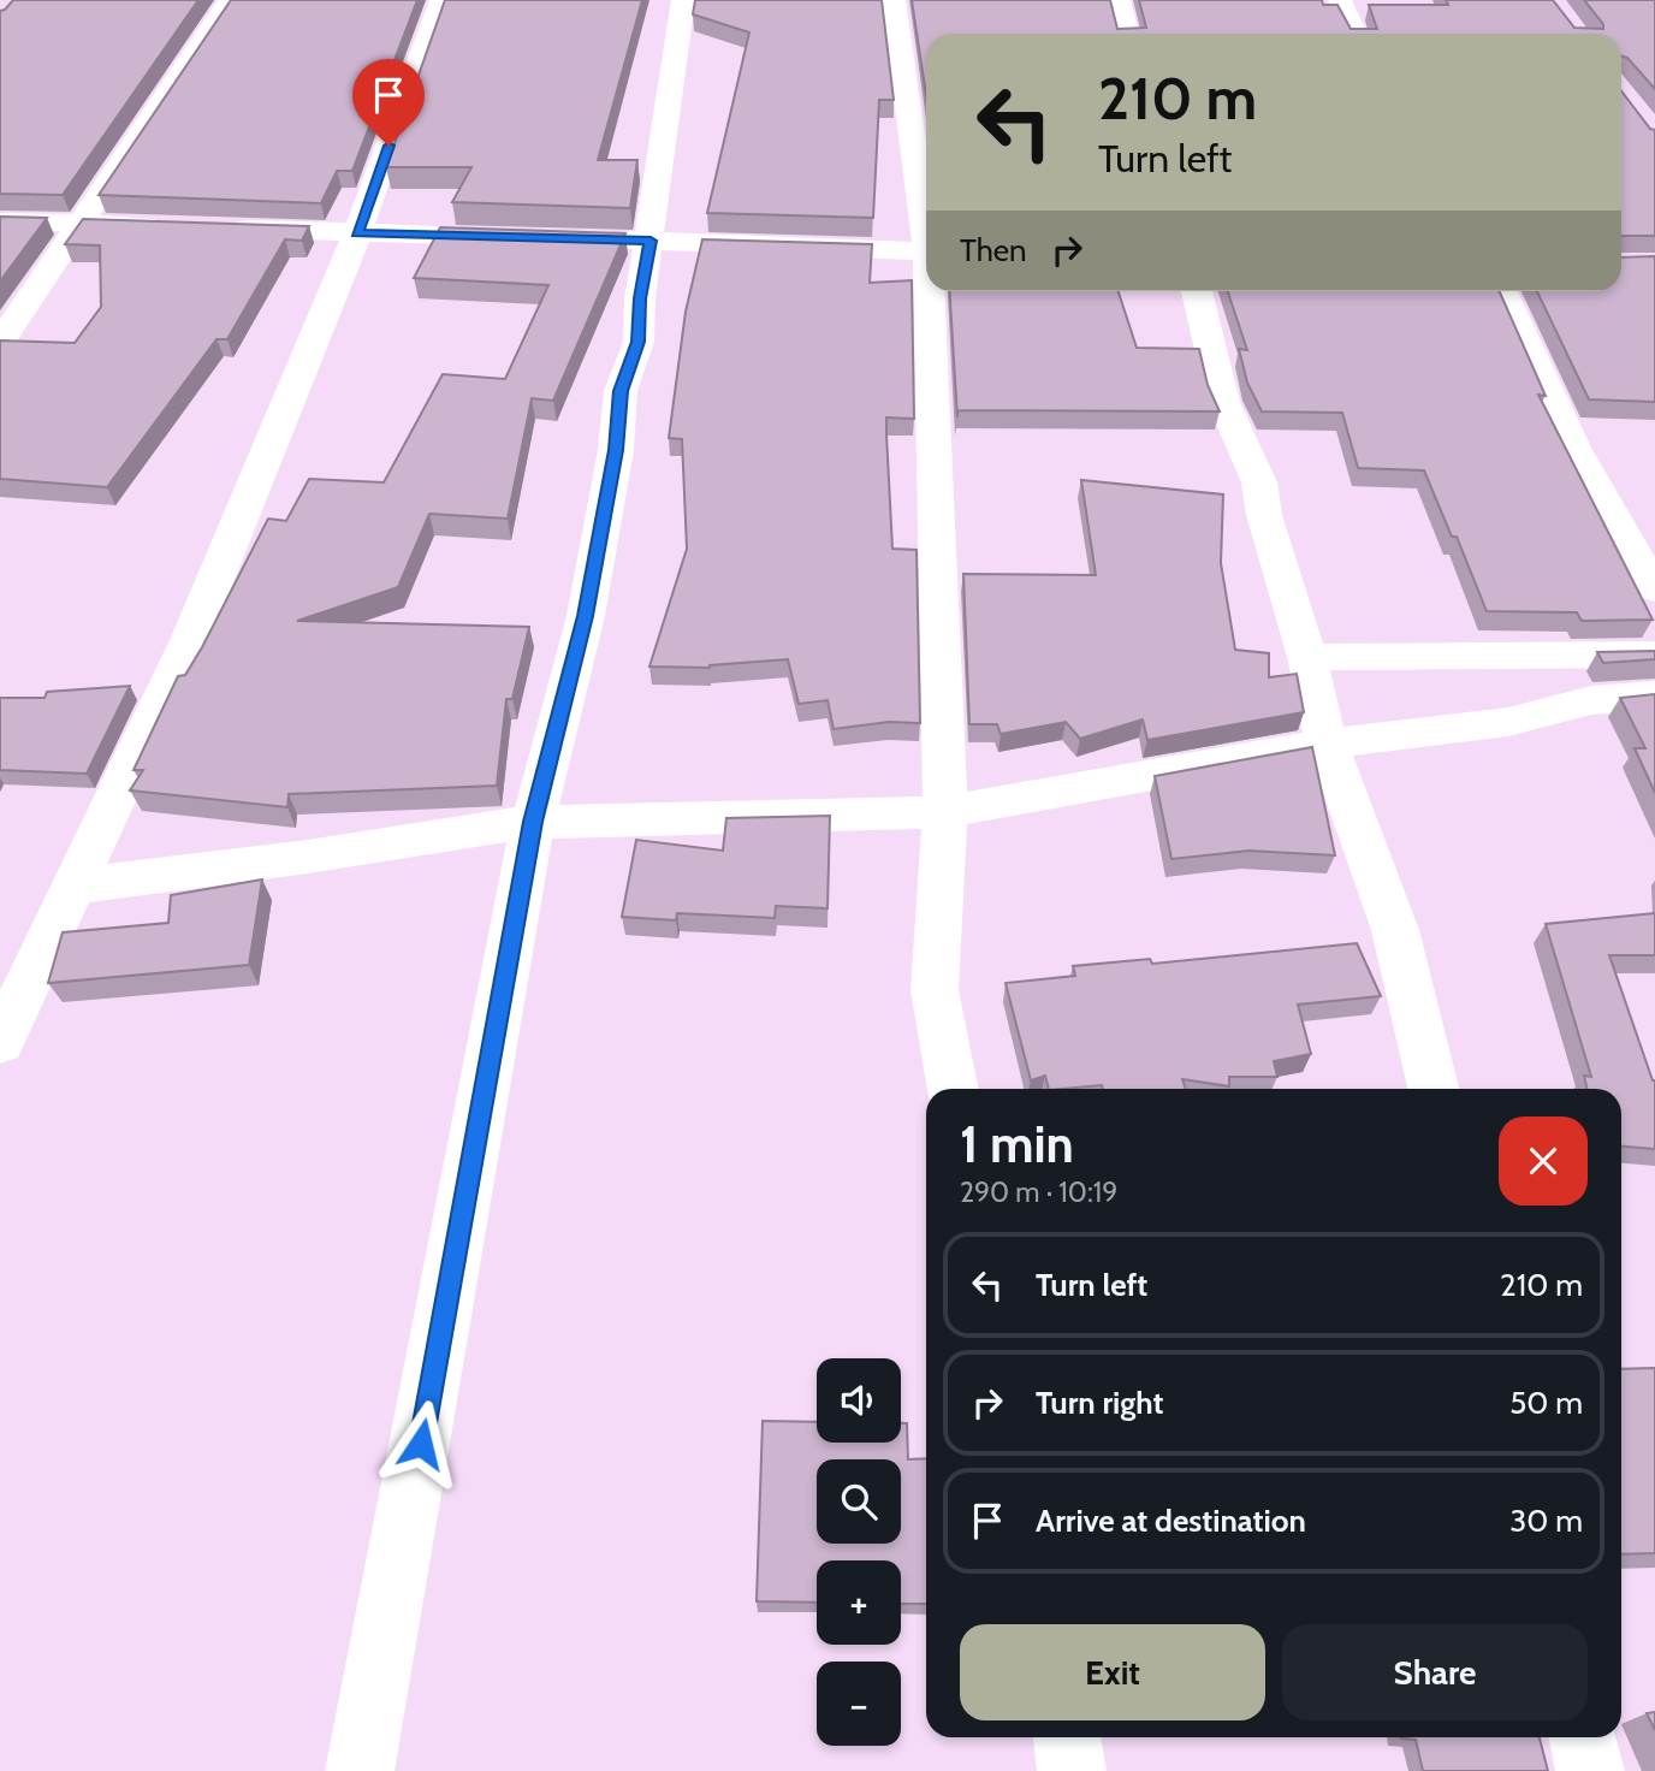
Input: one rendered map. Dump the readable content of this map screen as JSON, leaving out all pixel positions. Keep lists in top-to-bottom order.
{
  "page": {
    "turn": ["210 m", "Turn left"],
    "then": "Then",
    "heading": ["1 min", "290 m · 10:19"],
    "list": [
      {
        "name": "Turn left",
        "value": "210 m"
      },
      {
        "name": "Turn right",
        "value": "50 m"
      },
      {
        "name": "Arrive at destination",
        "value": "30 m"
      }
    ],
    "map_buttons": ["+", "−"],
    "buttons": ["Exit", "Share"]
  }
}
